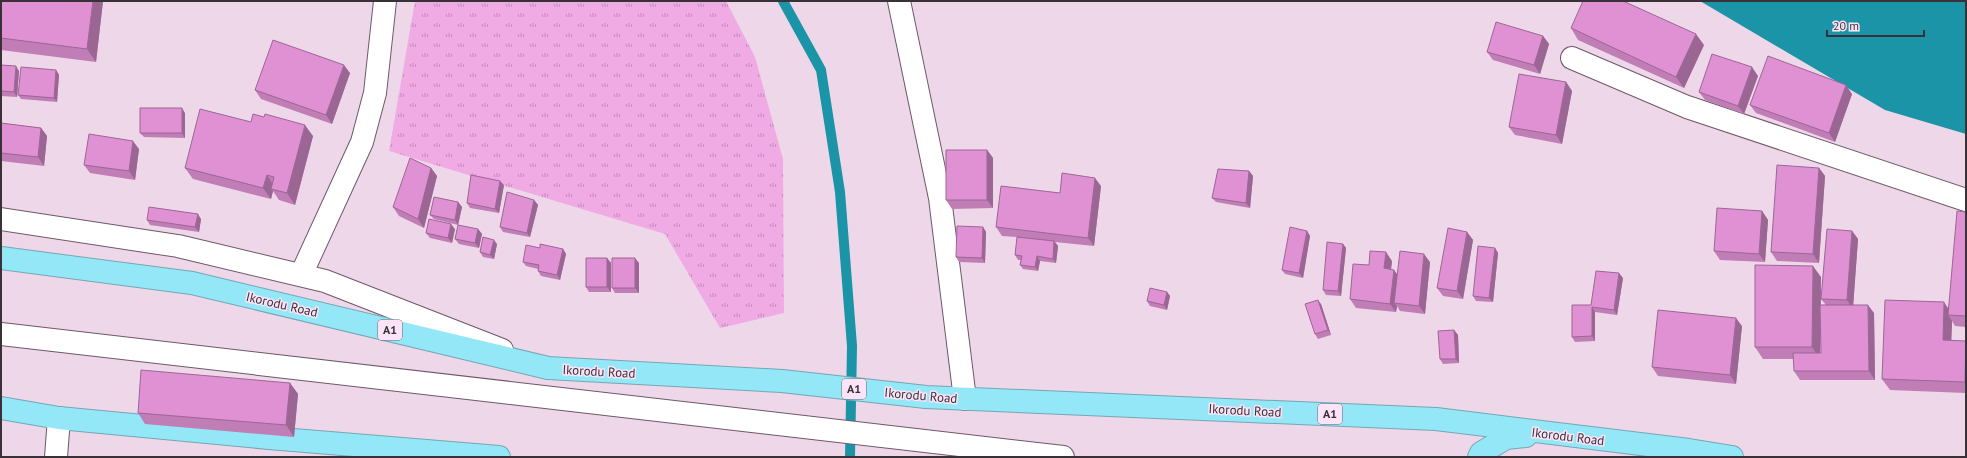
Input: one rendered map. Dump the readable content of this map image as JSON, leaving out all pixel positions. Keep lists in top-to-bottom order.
{
  "streets": {
    "highway": ["Ikorodu Road", "A1"]
  },
  "scale_bar": "20 m"
}
